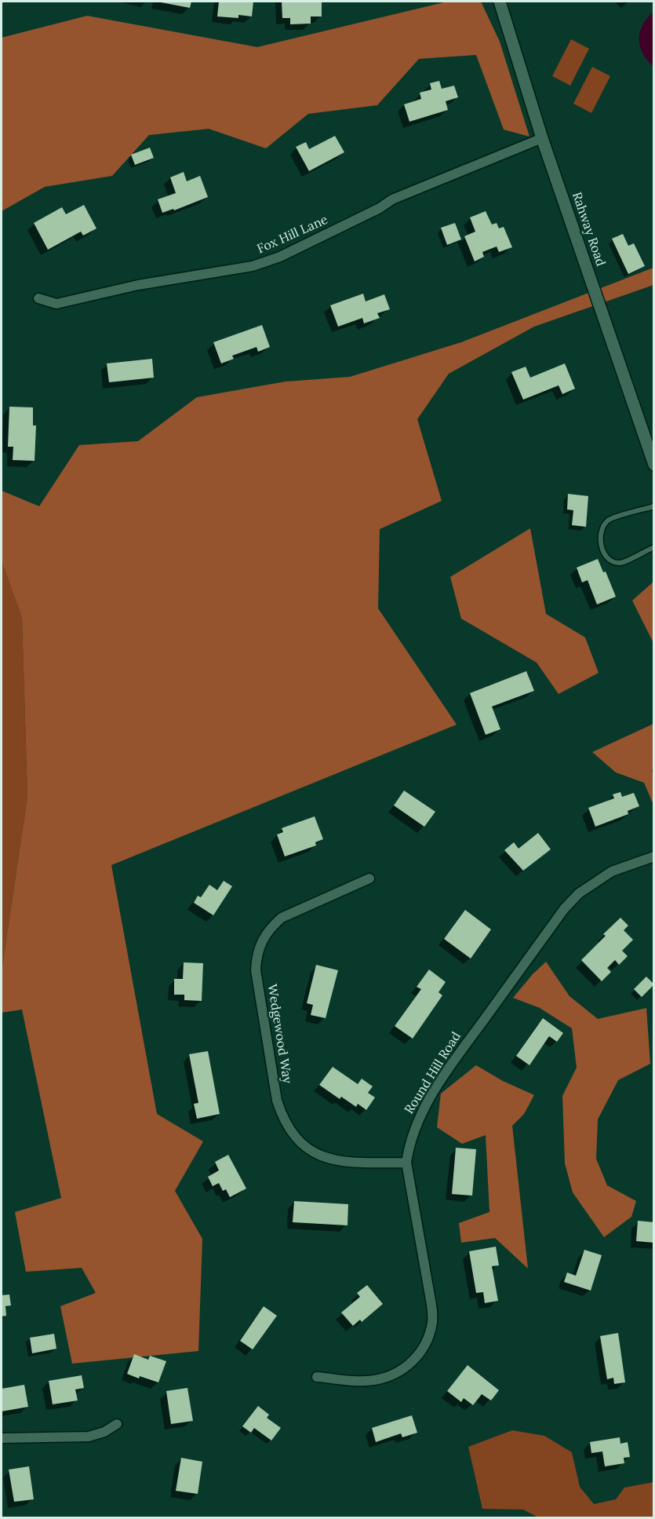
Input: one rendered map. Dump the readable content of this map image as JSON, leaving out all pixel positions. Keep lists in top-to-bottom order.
{
  "streets": {
    "street": [
      "Rahway Road",
      "Fox Hill Lane",
      "Wedgewood Way",
      "Round Hill Road"
    ]
  },
  "crossings": [
    ["Rahway Road", "Fox Hill Lane"],
    ["Wedgewood Way", "Round Hill Road"]
  ]
}
